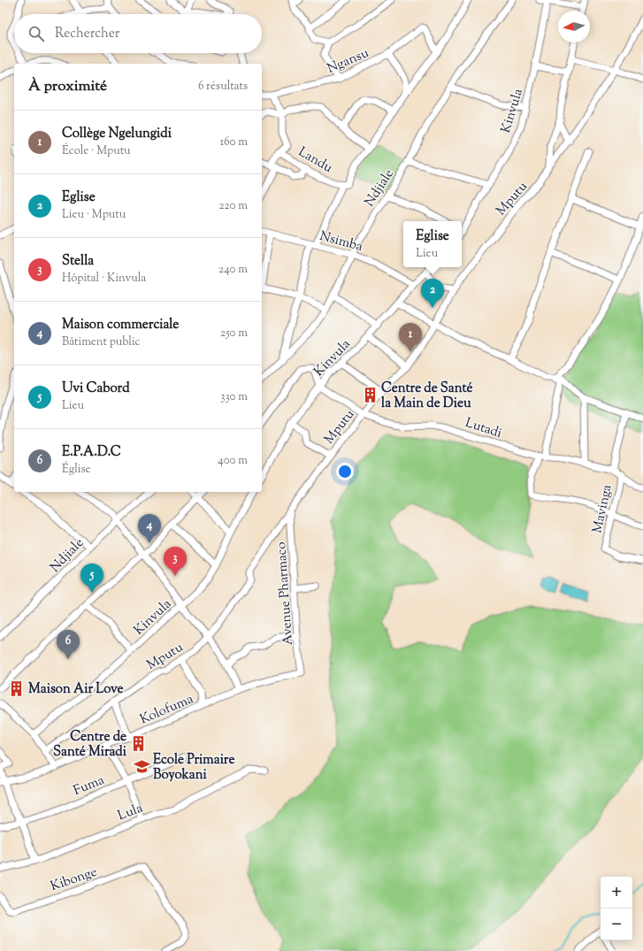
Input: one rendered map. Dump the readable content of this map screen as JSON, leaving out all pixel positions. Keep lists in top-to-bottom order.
{
  "streets": {
    "street": [
      "Ngansu",
      "Kinvula",
      "Landu",
      "Ndjiale",
      "Mputu",
      "Nsimba",
      "Lutadi",
      "Mavinga",
      "Avenue Pharmaco",
      "Kolofuma",
      "Fuma",
      "Lula",
      "Kibonge"
    ]
  },
  "crossings": [
    ["Kinvula", "Nsimba"],
    ["Kinvula", "Lutadi"],
    ["Ndjiale", "Nsimba"],
    ["Mputu", "Lutadi"],
    ["Mputu", "Avenue Pharmaco"],
    ["Lutadi", "Mavinga"],
    ["Avenue Pharmaco", "Kolofuma"]
  ],
  "places": {
    "building": ["Centre de Santé la Main de Dieu", "Maison Air Love", "Centre de Santé Miradi"],
    "school or university": ["Ecole Primaire Boyokani"]
  },
  "north": "left",
  "page": {
    "search": "Rechercher",
    "heading": ["À proximité", "6 résultats"],
    "list": [
      {
        "mark": "1",
        "name": "Collège Ngelungidi",
        "note": "École · Mputu",
        "value": "160 m"
      },
      {
        "mark": "2",
        "name": "Eglise",
        "note": "Lieu · Mputu",
        "value": "220 m"
      },
      {
        "mark": "3",
        "name": "Stella",
        "note": "Hôpital · Kinvula",
        "value": "240 m"
      },
      {
        "mark": "4",
        "name": "Maison commerciale",
        "note": "Bâtiment public",
        "value": "250 m"
      },
      {
        "mark": "5",
        "name": "Uvi Cabord",
        "note": "Lieu",
        "value": "330 m"
      },
      {
        "mark": "6",
        "name": "E.P.A.D.C",
        "note": "Église",
        "value": "400 m"
      }
    ],
    "popup": ["Eglise", "Lieu"],
    "pins": [
      "2",
      "1",
      "4",
      "3",
      "5",
      "6"
    ],
    "map_buttons": ["+", "−"]
  }
}
